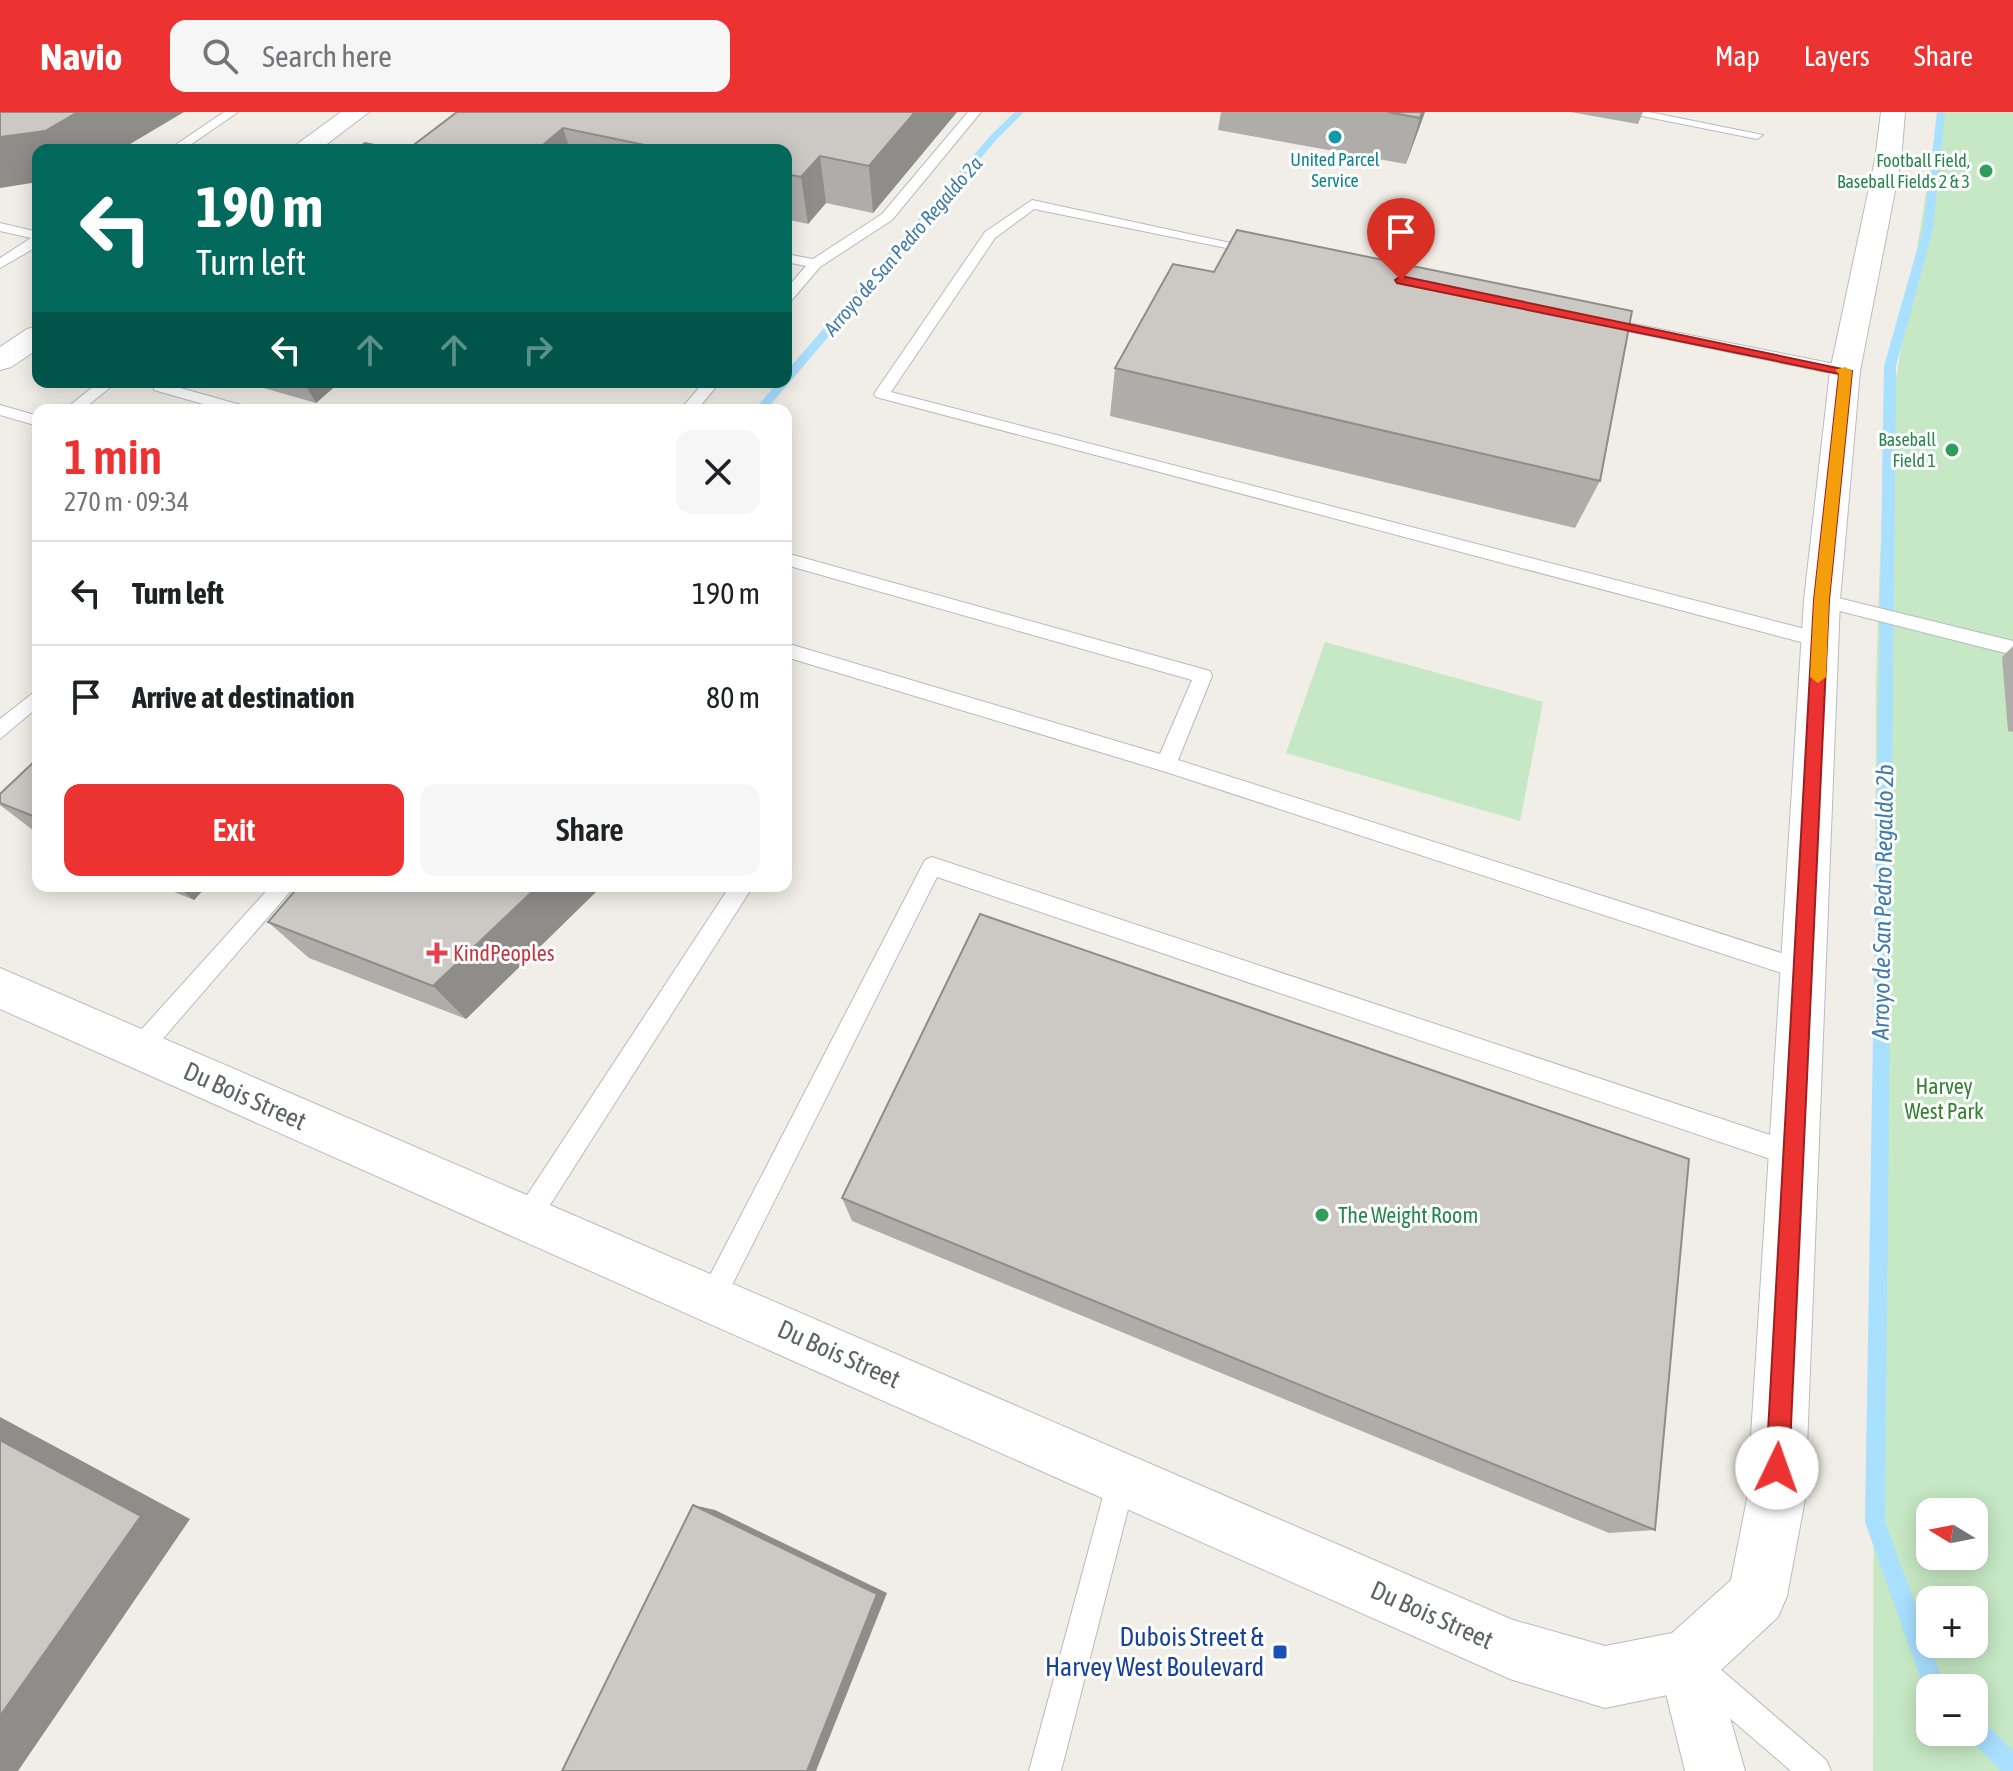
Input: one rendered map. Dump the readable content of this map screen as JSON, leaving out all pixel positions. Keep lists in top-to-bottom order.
{
  "streets": {
    "street": ["Du Bois Street"]
  },
  "water": ["Arroyo de San Pedro Regaldo 2a", "Arroyo de San Pedro Regaldo 2b"],
  "parks": ["Harvey West Park"],
  "places": {
    "other": [
      "United Parcel Service",
      "Football Field, Baseball Fields 2 & 3",
      "Baseball Field 1",
      "The Weight Room"
    ],
    "health": ["KindPeoples"],
    "transit": ["Dubois Street & Harvey West Boulevard"]
  },
  "north": "left",
  "page": {
    "header": "Navio",
    "search": "Search here",
    "nav": ["Map", "Layers", "Share"],
    "turn": ["190 m", "Turn left"],
    "heading": ["1 min", "270 m · 09:34"],
    "list": [
      {
        "name": "Turn left",
        "value": "190 m"
      },
      {
        "name": "Arrive at destination",
        "value": "80 m"
      }
    ],
    "buttons": ["Exit", "Share"],
    "map_buttons": ["+", "−"]
  }
}
